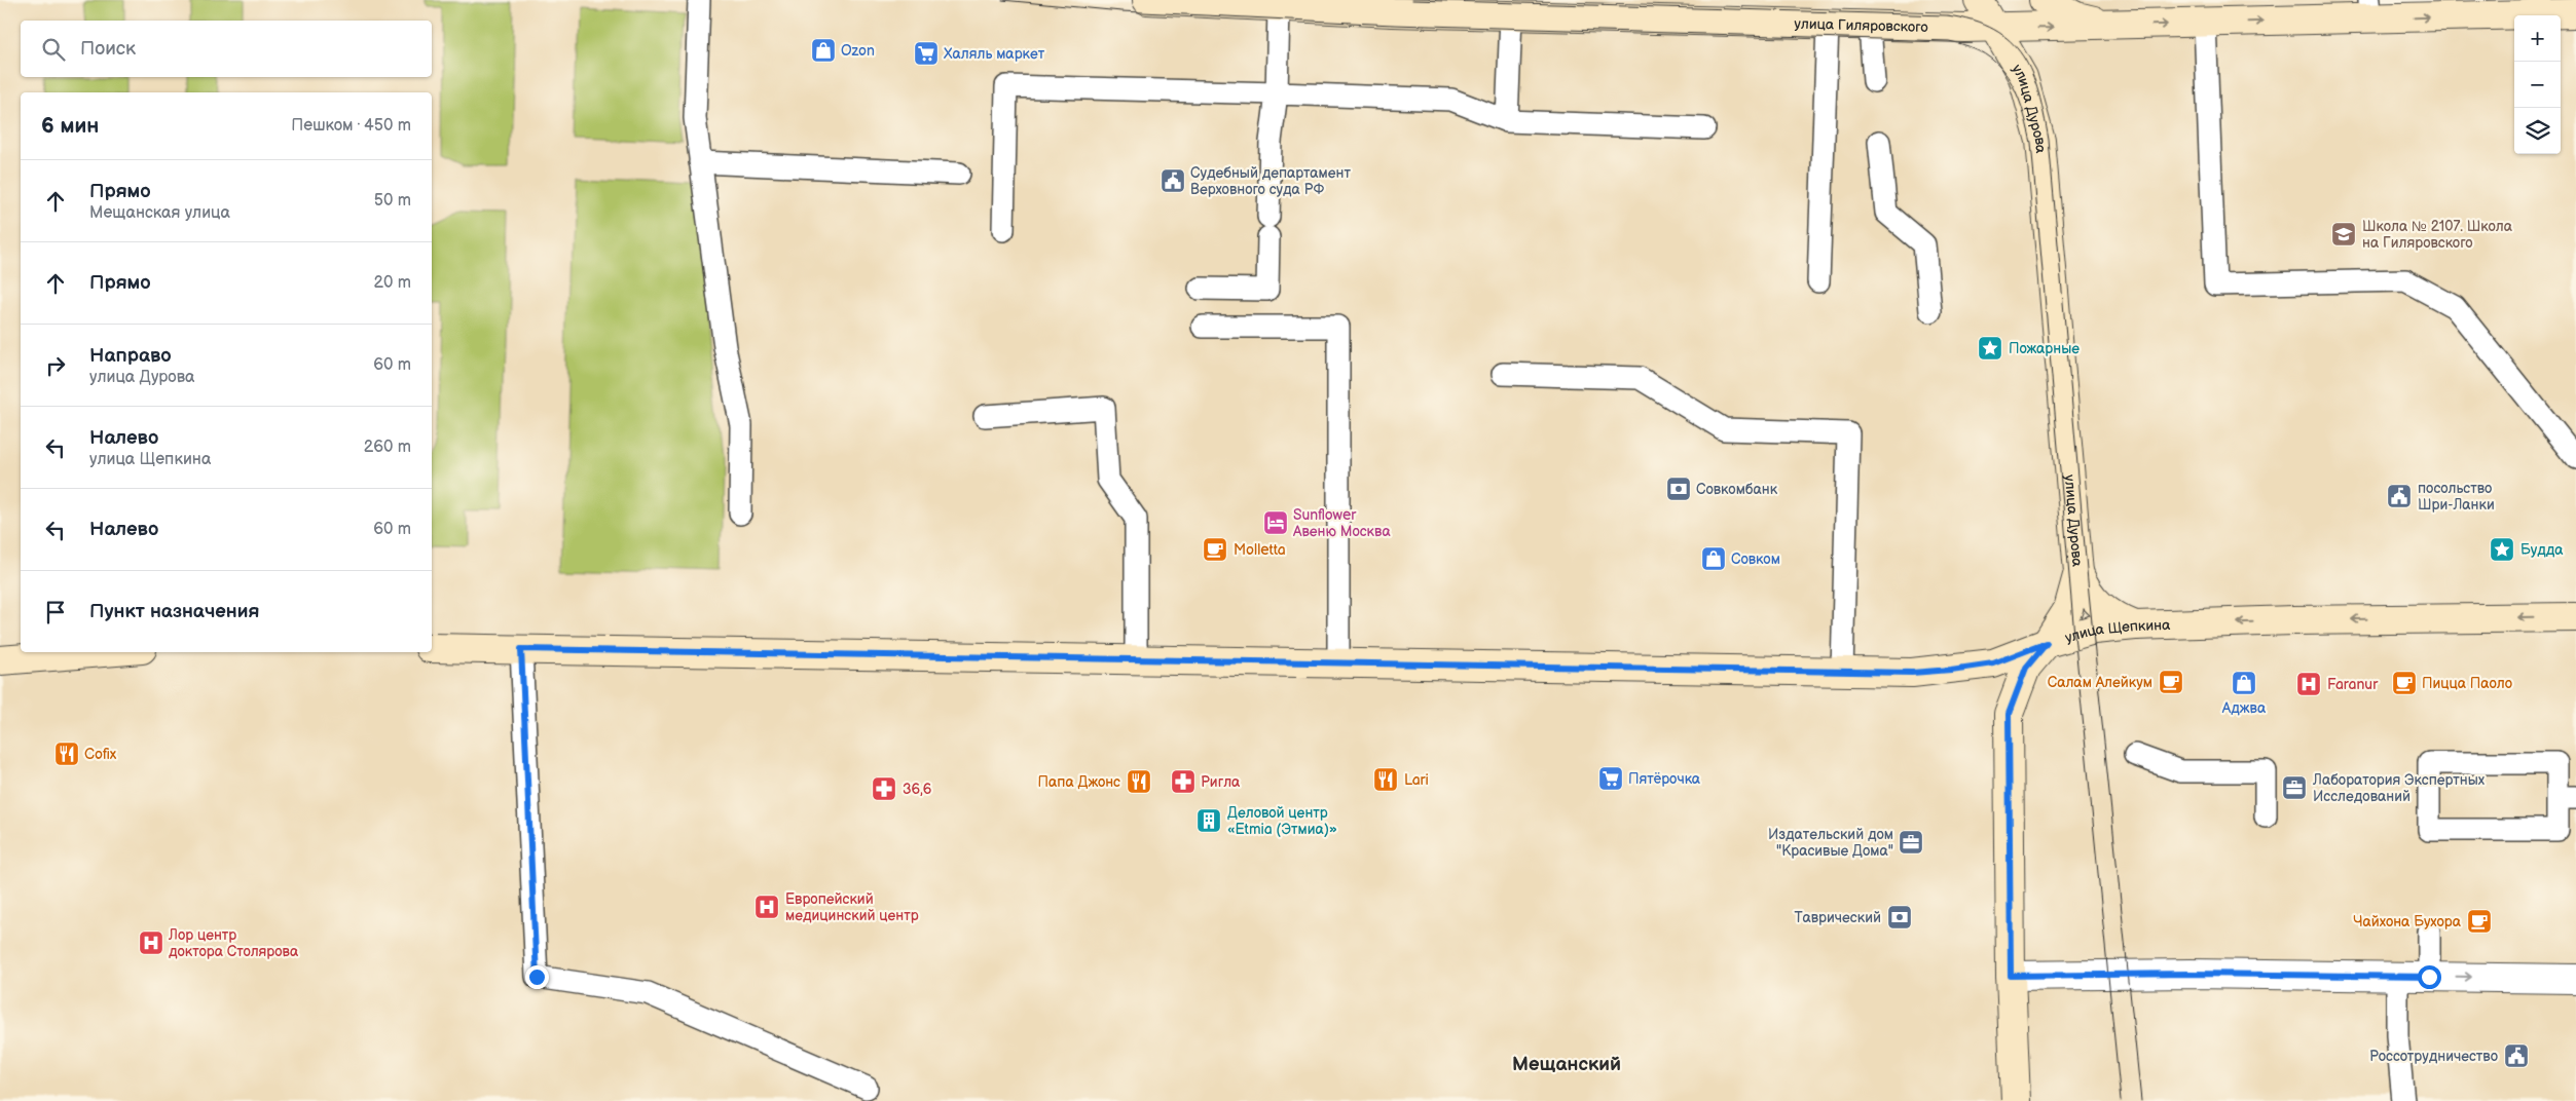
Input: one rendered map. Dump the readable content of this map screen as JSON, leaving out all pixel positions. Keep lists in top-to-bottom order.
{
  "streets": {
    "street": ["улица Гиляровского", "улица Дурова", "улица Щепкина"]
  },
  "crossings": [
    ["улица Гиляровского", "улица Дурова"],
    ["улица Дурова", "улица Щепкина"]
  ],
  "one_way": ["улица Гиляровского"],
  "districts": ["Мещанский"],
  "places": {
    "shop": ["Ozon", "Совком", "Аджва"],
    "supermarket": ["Халяль маркет", "Пятёрочка"],
    "public building": ["Судебный департамент Верховного суда РФ", "посольство Шри-Ланки", "Россотрудничество"],
    "school or university": ["Школа № 2107. Школа на Гиляровского"],
    "place": ["Пожарные", "Будда"],
    "bank": ["Совкомбанк", "Таврический"],
    "hotel": ["Sunflower Авеню Москва"],
    "cafe": [
      "Molletta",
      "Салам Алейкум",
      "Пицца Паоло",
      "Чайхона Бухора"
    ],
    "hospital": ["Faranur", "Европейский медицинский центр", "Лор центр доктора Столярова"],
    "restaurant": ["Cofix", "Lari", "Папа Джонс"],
    "pharmacy": ["Ригла", "36,6"],
    "office": ["Лаборатория Экспертных Исследований", "Издательский дом \"Красивые Дома\""],
    "building": ["Деловой центр «Etmia (Этмиа)»"]
  },
  "page": {
    "map_buttons": ["+", "−"],
    "search": "Поиск",
    "heading": ["6 мин", "Пешком · 450 m"],
    "list": [
      ["Прямо", "Мещанская улица", "50 m"],
      ["Прямо", "20 m"],
      ["Направо", "улица Дурова", "60 m"],
      ["Налево", "улица Щепкина", "260 m"],
      ["Налево", "60 m"],
      "Пункт назначения"
    ]
  }
}
